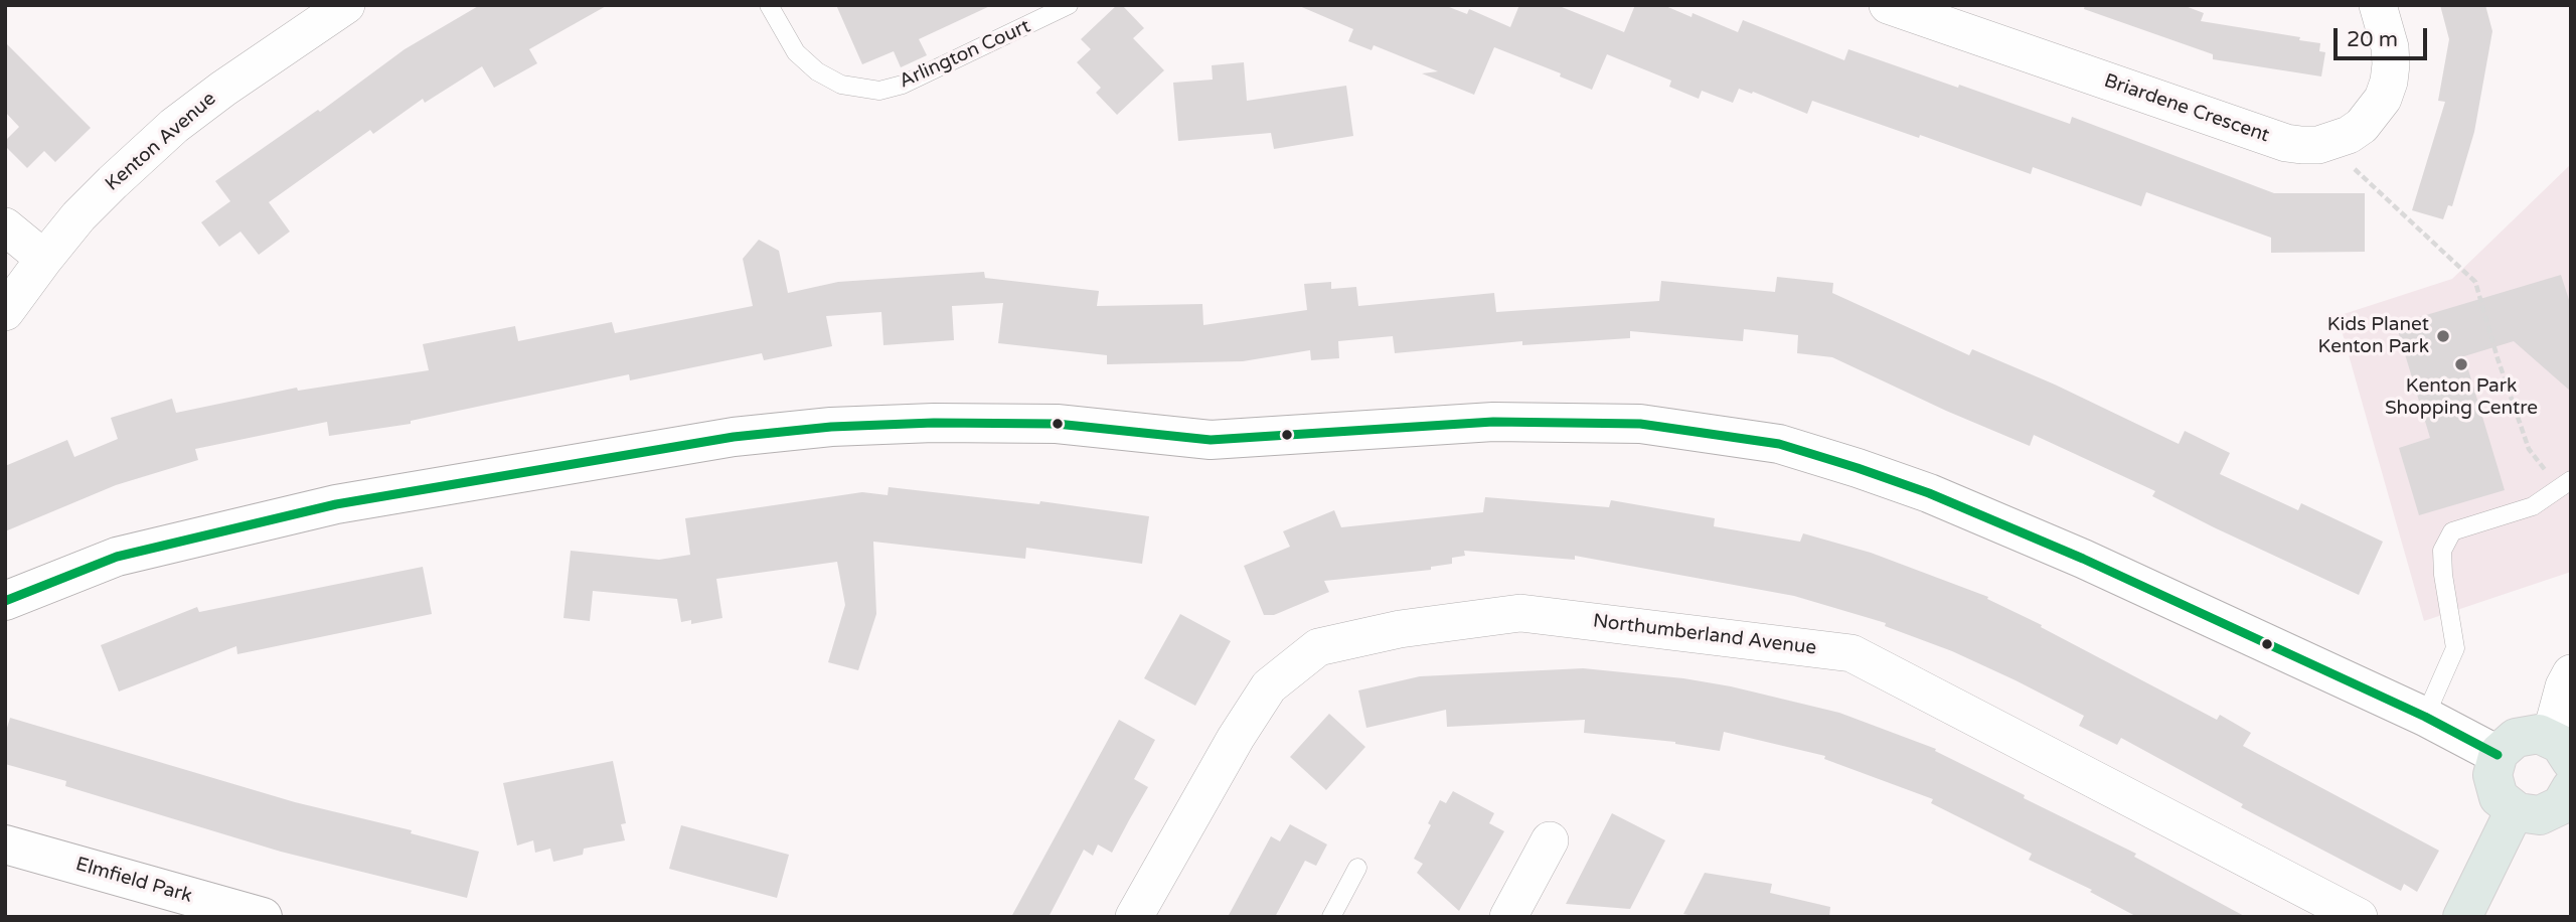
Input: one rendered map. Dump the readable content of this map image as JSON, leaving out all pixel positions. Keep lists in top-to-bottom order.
{
  "streets": {
    "street": [
      "Briardene Crescent",
      "Kenton Avenue",
      "Northumberland Avenue",
      "Elmfield Park"
    ],
    "lane": ["Arlington Court"]
  },
  "places": ["Kids Planet Kenton Park", "Kenton Park Shopping Centre"],
  "scale_bar": "20 m"
}
